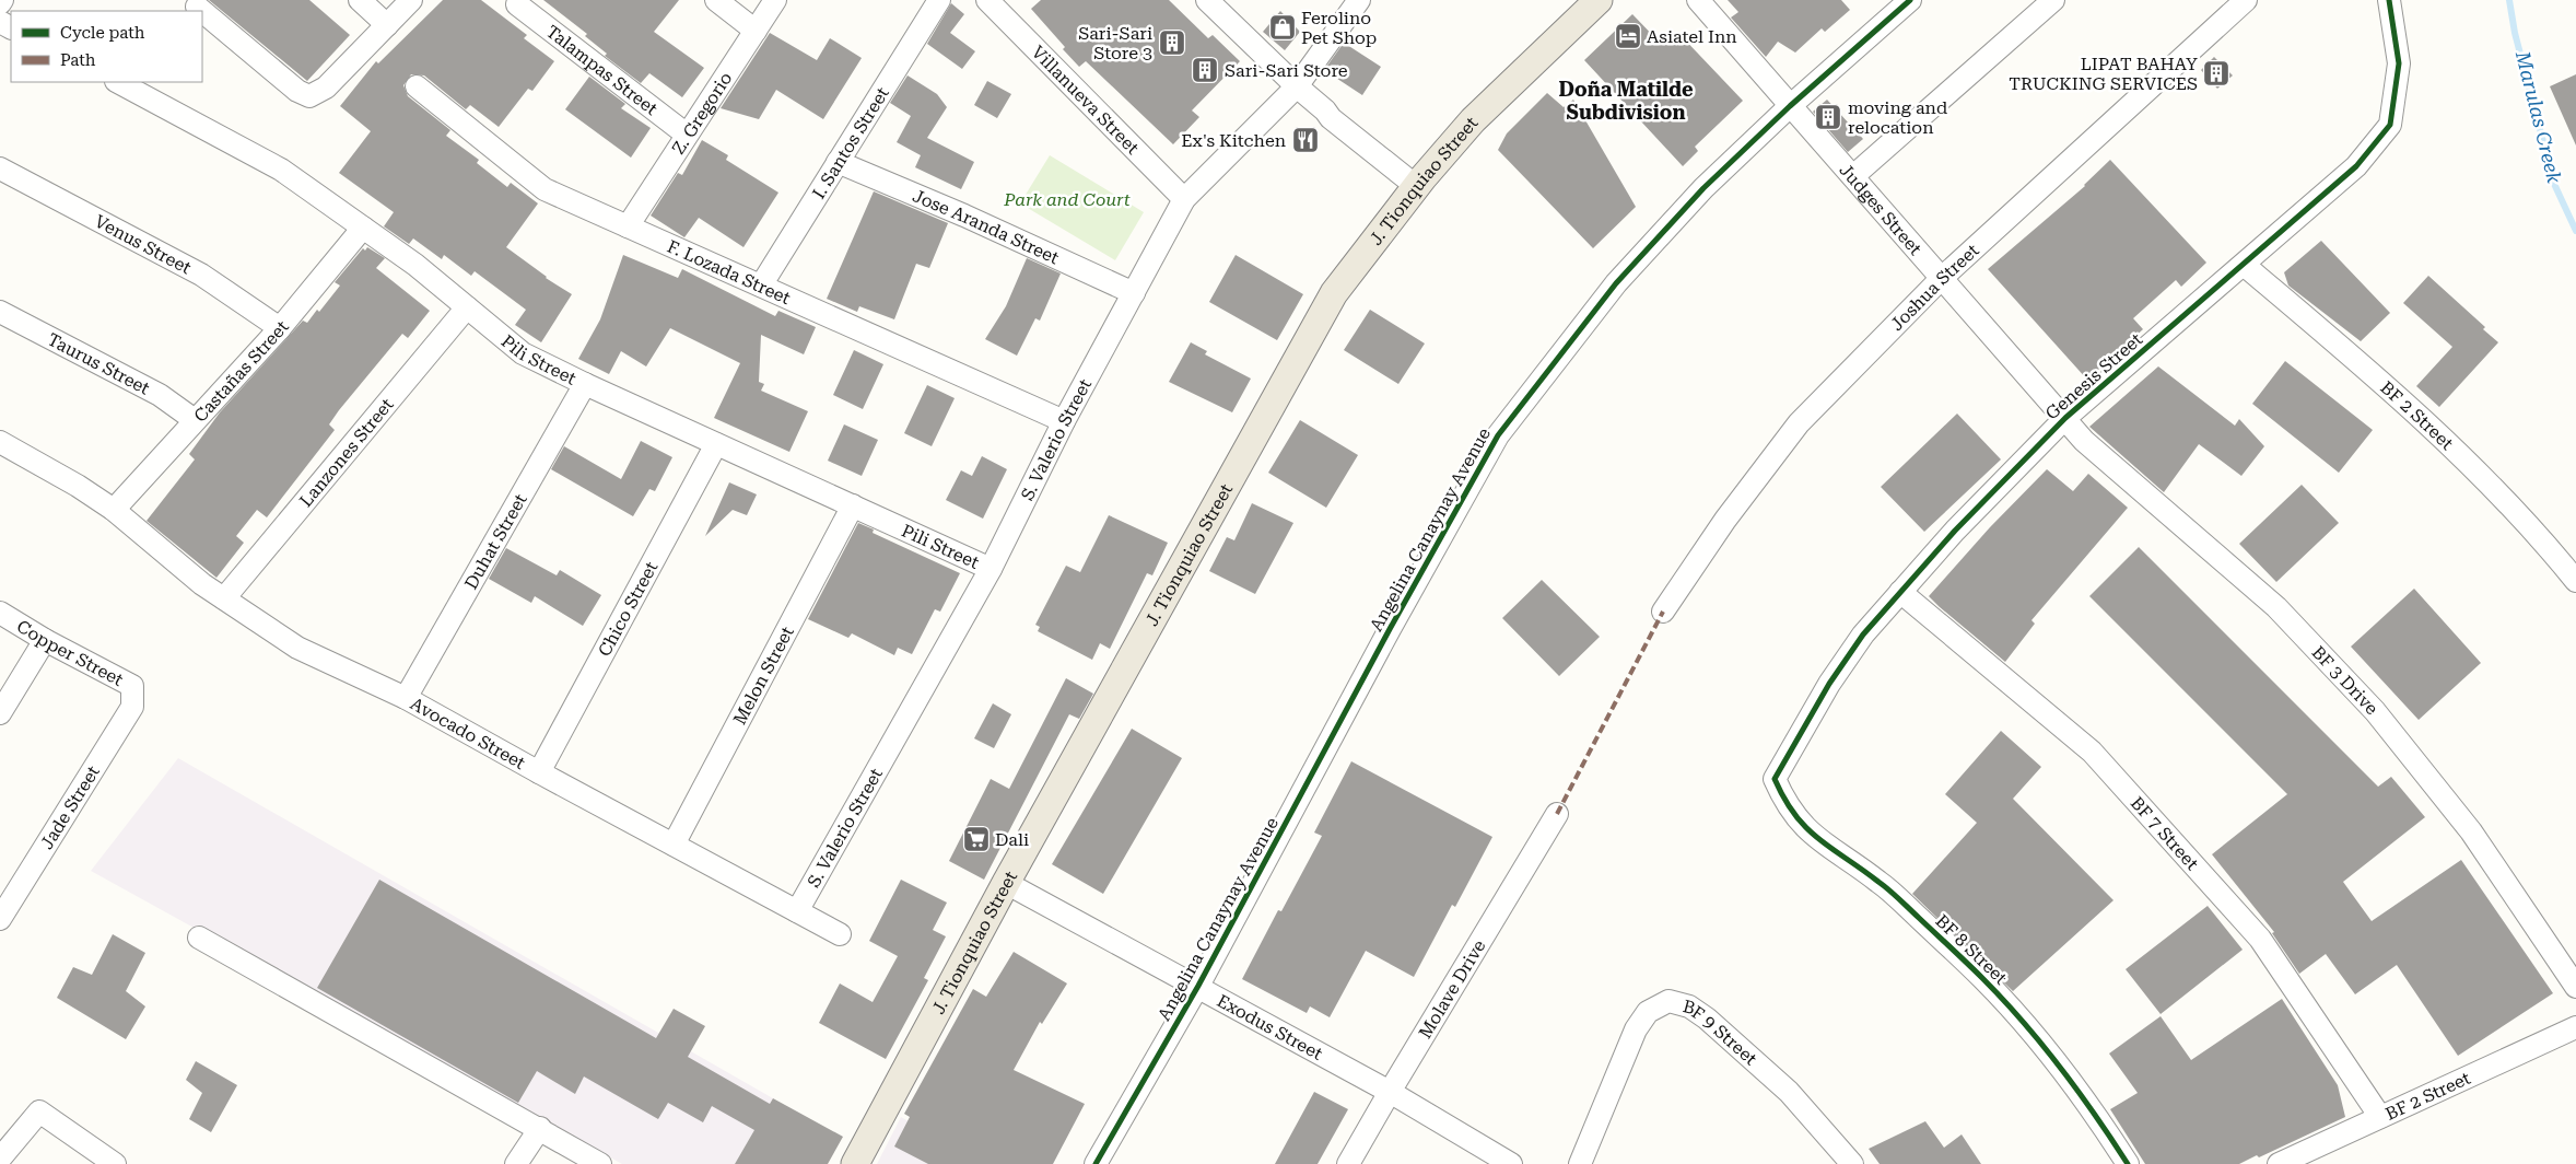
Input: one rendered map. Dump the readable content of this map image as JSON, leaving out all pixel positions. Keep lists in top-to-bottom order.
{
  "streets": {
    "main road": ["J. Tionquiao Street"],
    "street": [
      "Talampas Street",
      "Villanueva Street",
      "Z. Gregorio",
      "I. Santos Street",
      "Judges Street",
      "Jose Aranda Street",
      "Venus Street",
      "F. Lozada Street",
      "Joshua Street",
      "Pili Street",
      "Taurus Street",
      "Castañas Street",
      "Genesis Street",
      "BF 2 Street",
      "S. Valerio Street",
      "Lanzones Street",
      "Angelina Canaynay Avenue",
      "Duhat Street",
      "Chico Street",
      "Copper Street",
      "Melon Street",
      "BF 3 Drive",
      "Avocado Street",
      "Jade Street",
      "BF 7 Street",
      "BF 8 Street",
      "Molave Drive",
      "Exodus Street",
      "BF 9 Street"
    ]
  },
  "crossings": [
    ["Talampas Street", "Z. Gregorio"],
    ["Villanueva Street", "S. Valerio Street"],
    ["Z. Gregorio", "F. Lozada Street"],
    ["I. Santos Street", "Jose Aranda Street"],
    ["I. Santos Street", "F. Lozada Street"],
    ["J. Tionquiao Street", "Exodus Street"],
    ["Judges Street", "Joshua Street"],
    ["Judges Street", "Genesis Street"],
    ["Judges Street", "Angelina Canaynay Avenue"],
    ["Judges Street", "BF 3 Drive"],
    ["Jose Aranda Street", "S. Valerio Street"],
    ["Venus Street", "Castañas Street"],
    ["F. Lozada Street", "S. Valerio Street"],
    ["Pili Street", "Castañas Street"],
    ["Pili Street", "S. Valerio Street"],
    ["Pili Street", "Lanzones Street"],
    ["Pili Street", "Duhat Street"],
    ["Pili Street", "Chico Street"],
    ["Pili Street", "Melon Street"],
    ["Taurus Street", "Castañas Street"],
    ["Castañas Street", "Avocado Street"],
    ["Genesis Street", "BF 2 Street"],
    ["Genesis Street", "BF 3 Drive"],
    ["Genesis Street", "BF 7 Street"],
    ["Genesis Street", "BF 8 Street"],
    ["BF 2 Street", "BF 7 Street"],
    ["S. Valerio Street", "Avocado Street"],
    ["Lanzones Street", "Avocado Street"],
    ["Angelina Canaynay Avenue", "Exodus Street"],
    ["Duhat Street", "Avocado Street"],
    ["Chico Street", "Avocado Street"],
    ["Copper Street", "Jade Street"],
    ["Melon Street", "Avocado Street"],
    ["Molave Drive", "Exodus Street"]
  ],
  "districts": ["Doña Matilde Subdivision"],
  "water": ["Marulas Creek"],
  "parks": ["Park and Court"],
  "places": {
    "shop": ["Ferolino Pet Shop"],
    "hotel": ["Asiatel Inn"],
    "building": [
      "Sari-Sari Store 3",
      "Sari-Sari Store",
      "LIPAT BAHAY TRUCKING SERVICES",
      "moving and relocation"
    ],
    "restaurant": ["Ex's Kitchen"],
    "supermarket": ["Dali"]
  },
  "legend": ["Cycle path", "Path"]
}
